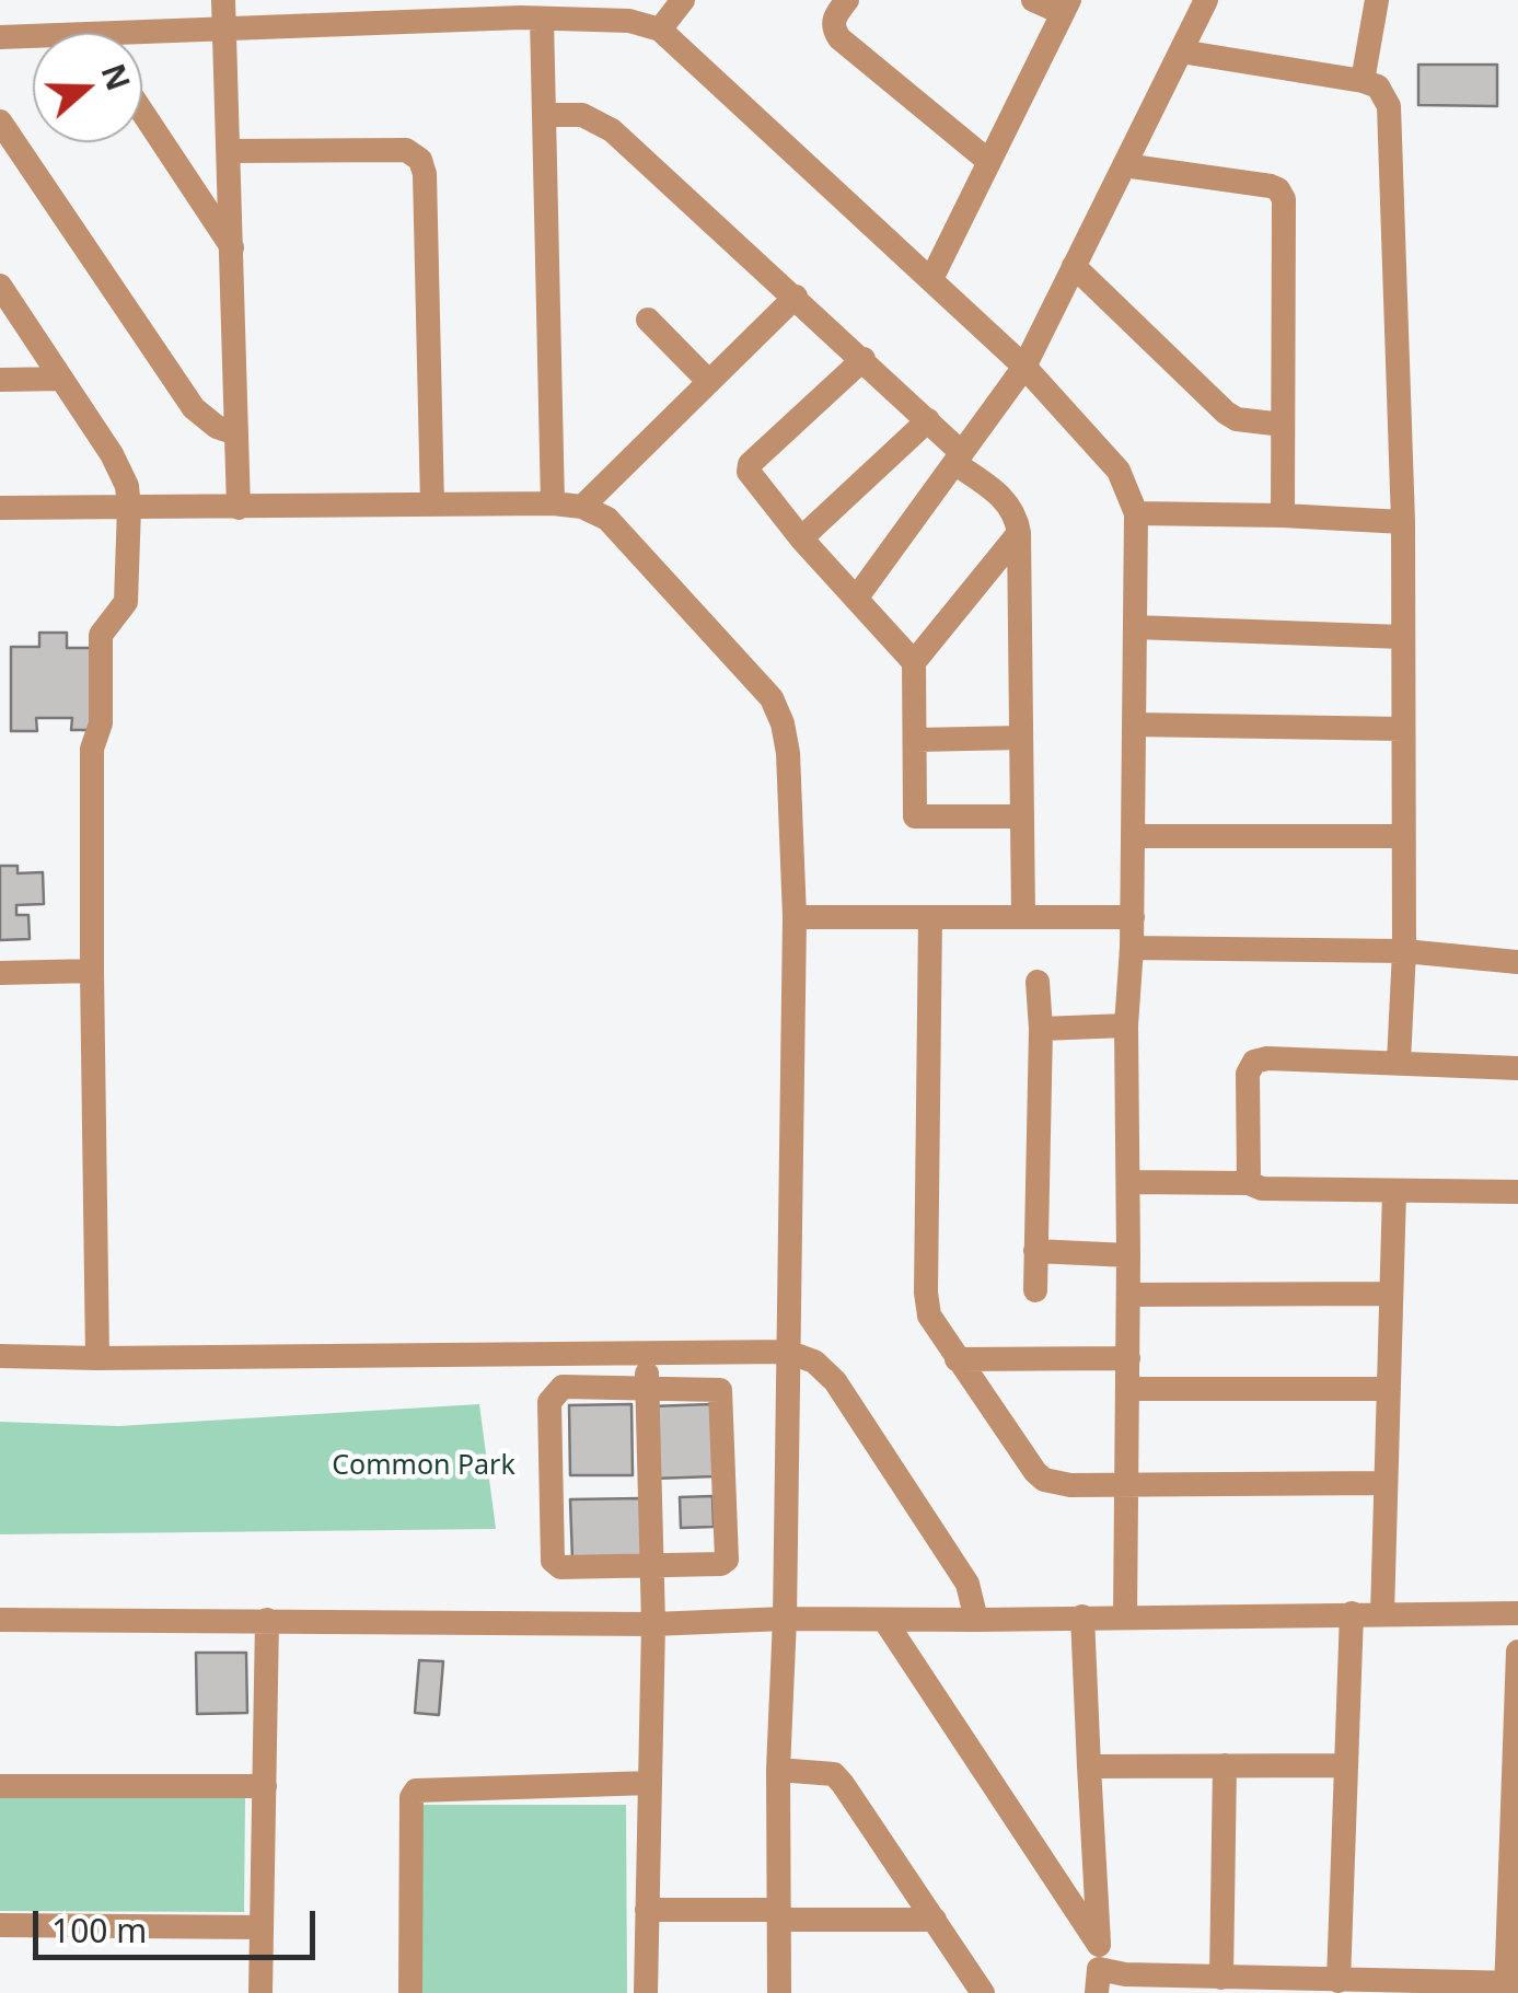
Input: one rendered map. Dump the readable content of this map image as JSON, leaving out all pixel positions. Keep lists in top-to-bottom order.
{
  "parks": ["Common Park"],
  "scale_bar": "100 m",
  "north": "right"
}
